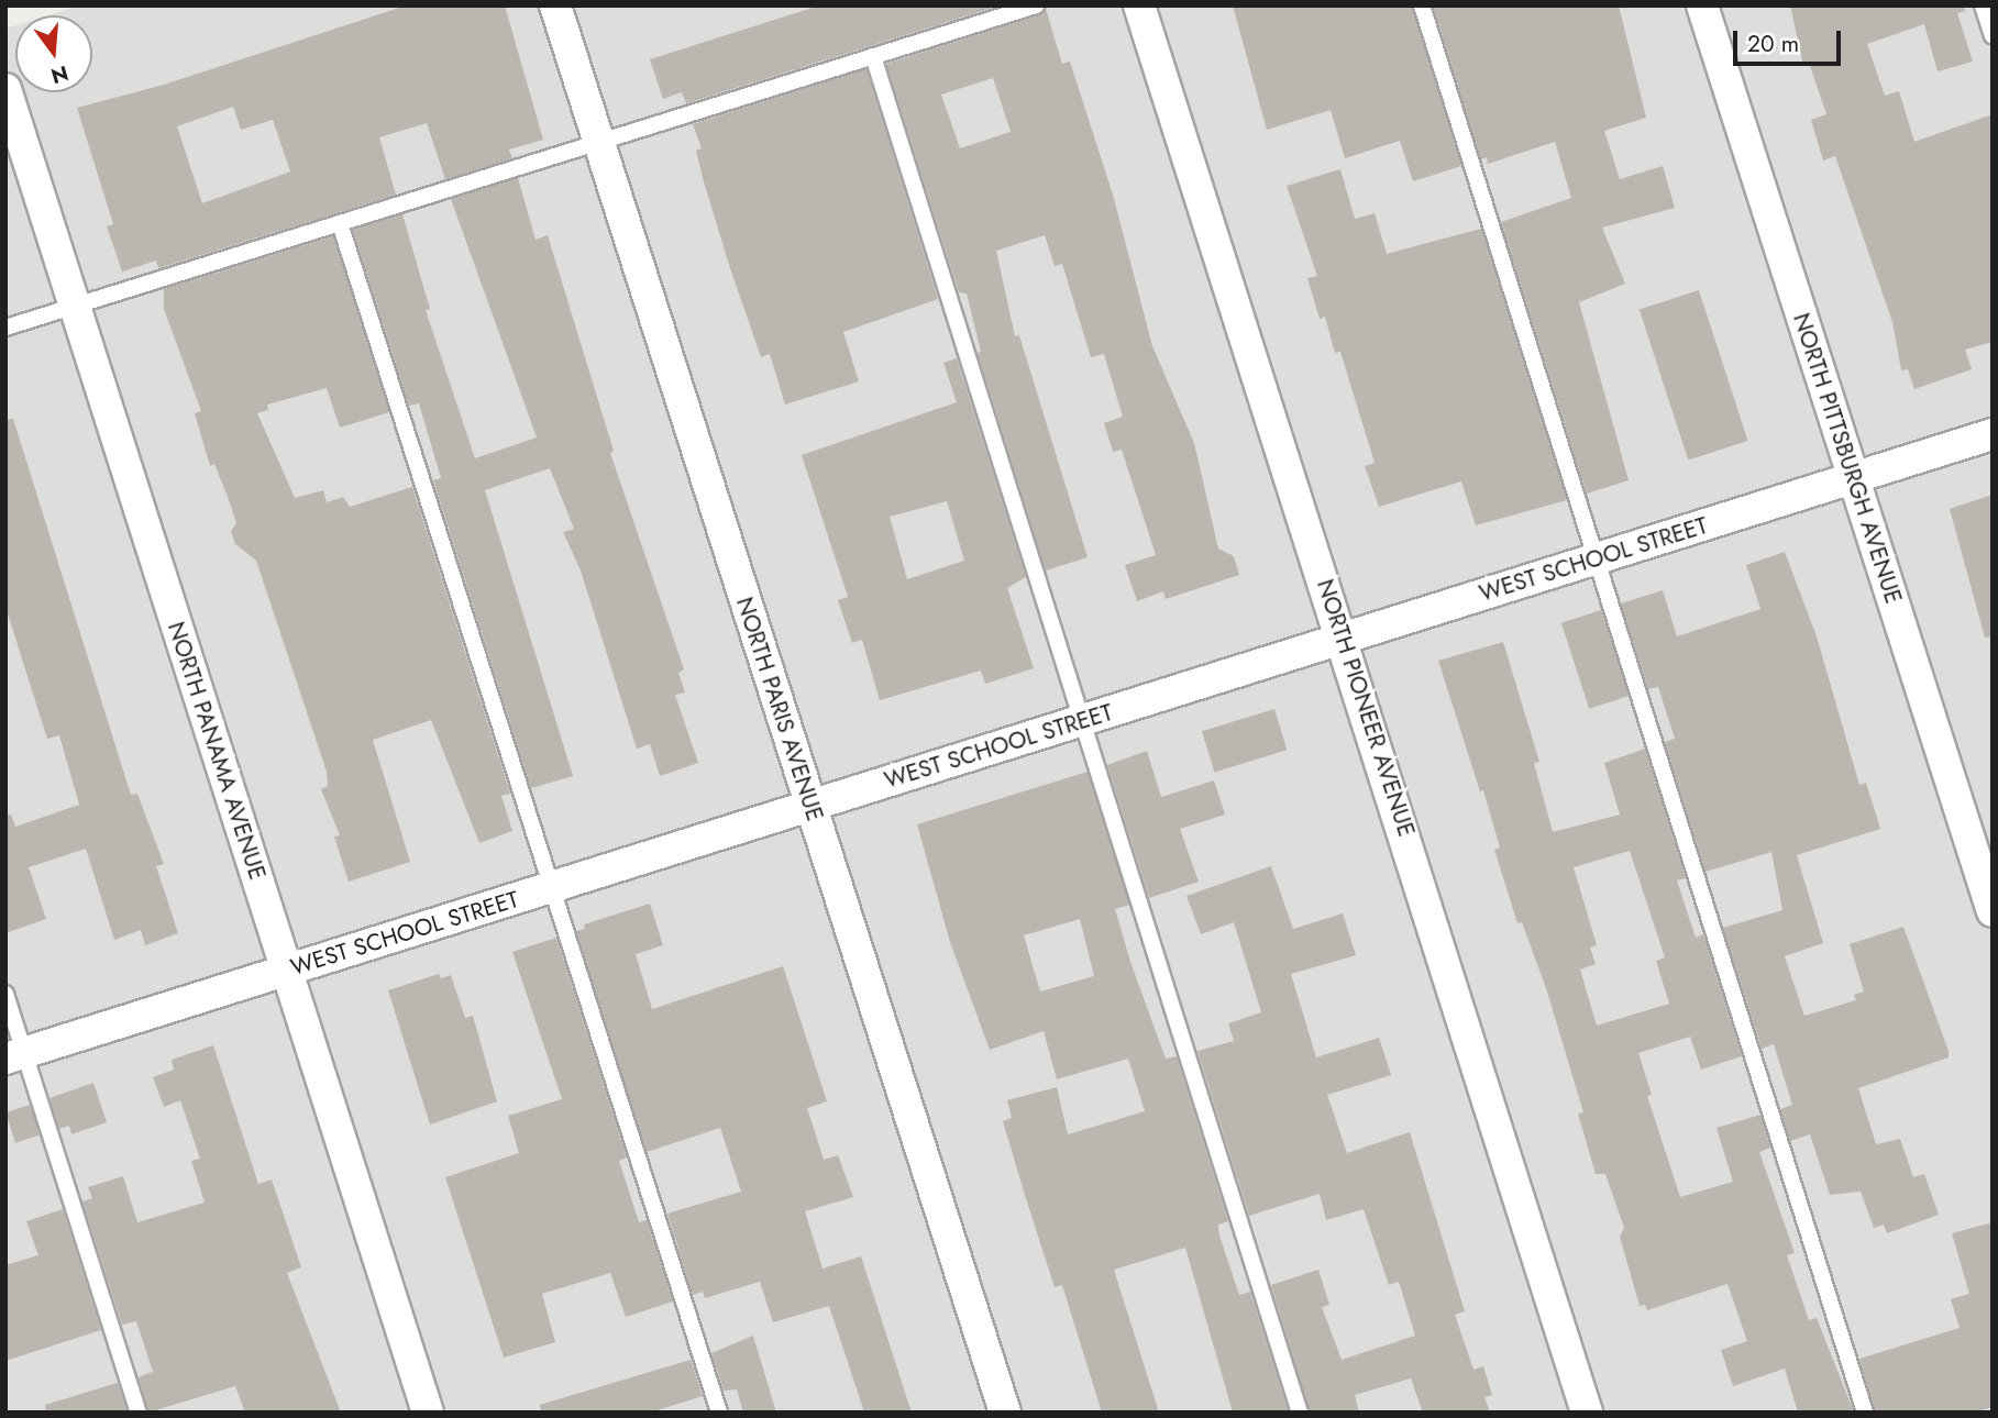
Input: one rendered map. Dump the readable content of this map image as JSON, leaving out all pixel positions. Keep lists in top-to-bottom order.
{
  "streets": {
    "street": [
      "NORTH PITTSBURGH AVENUE",
      "WEST SCHOOL STREET",
      "NORTH PIONEER AVENUE",
      "NORTH PARIS AVENUE",
      "NORTH PANAMA AVENUE"
    ]
  },
  "crossings": [
    ["NORTH PITTSBURGH AVENUE", "WEST SCHOOL STREET"],
    ["WEST SCHOOL STREET", "NORTH PIONEER AVENUE"],
    ["WEST SCHOOL STREET", "NORTH PARIS AVENUE"],
    ["WEST SCHOOL STREET", "NORTH PANAMA AVENUE"]
  ],
  "scale_bar": "20 m",
  "north": "bottom"
}
